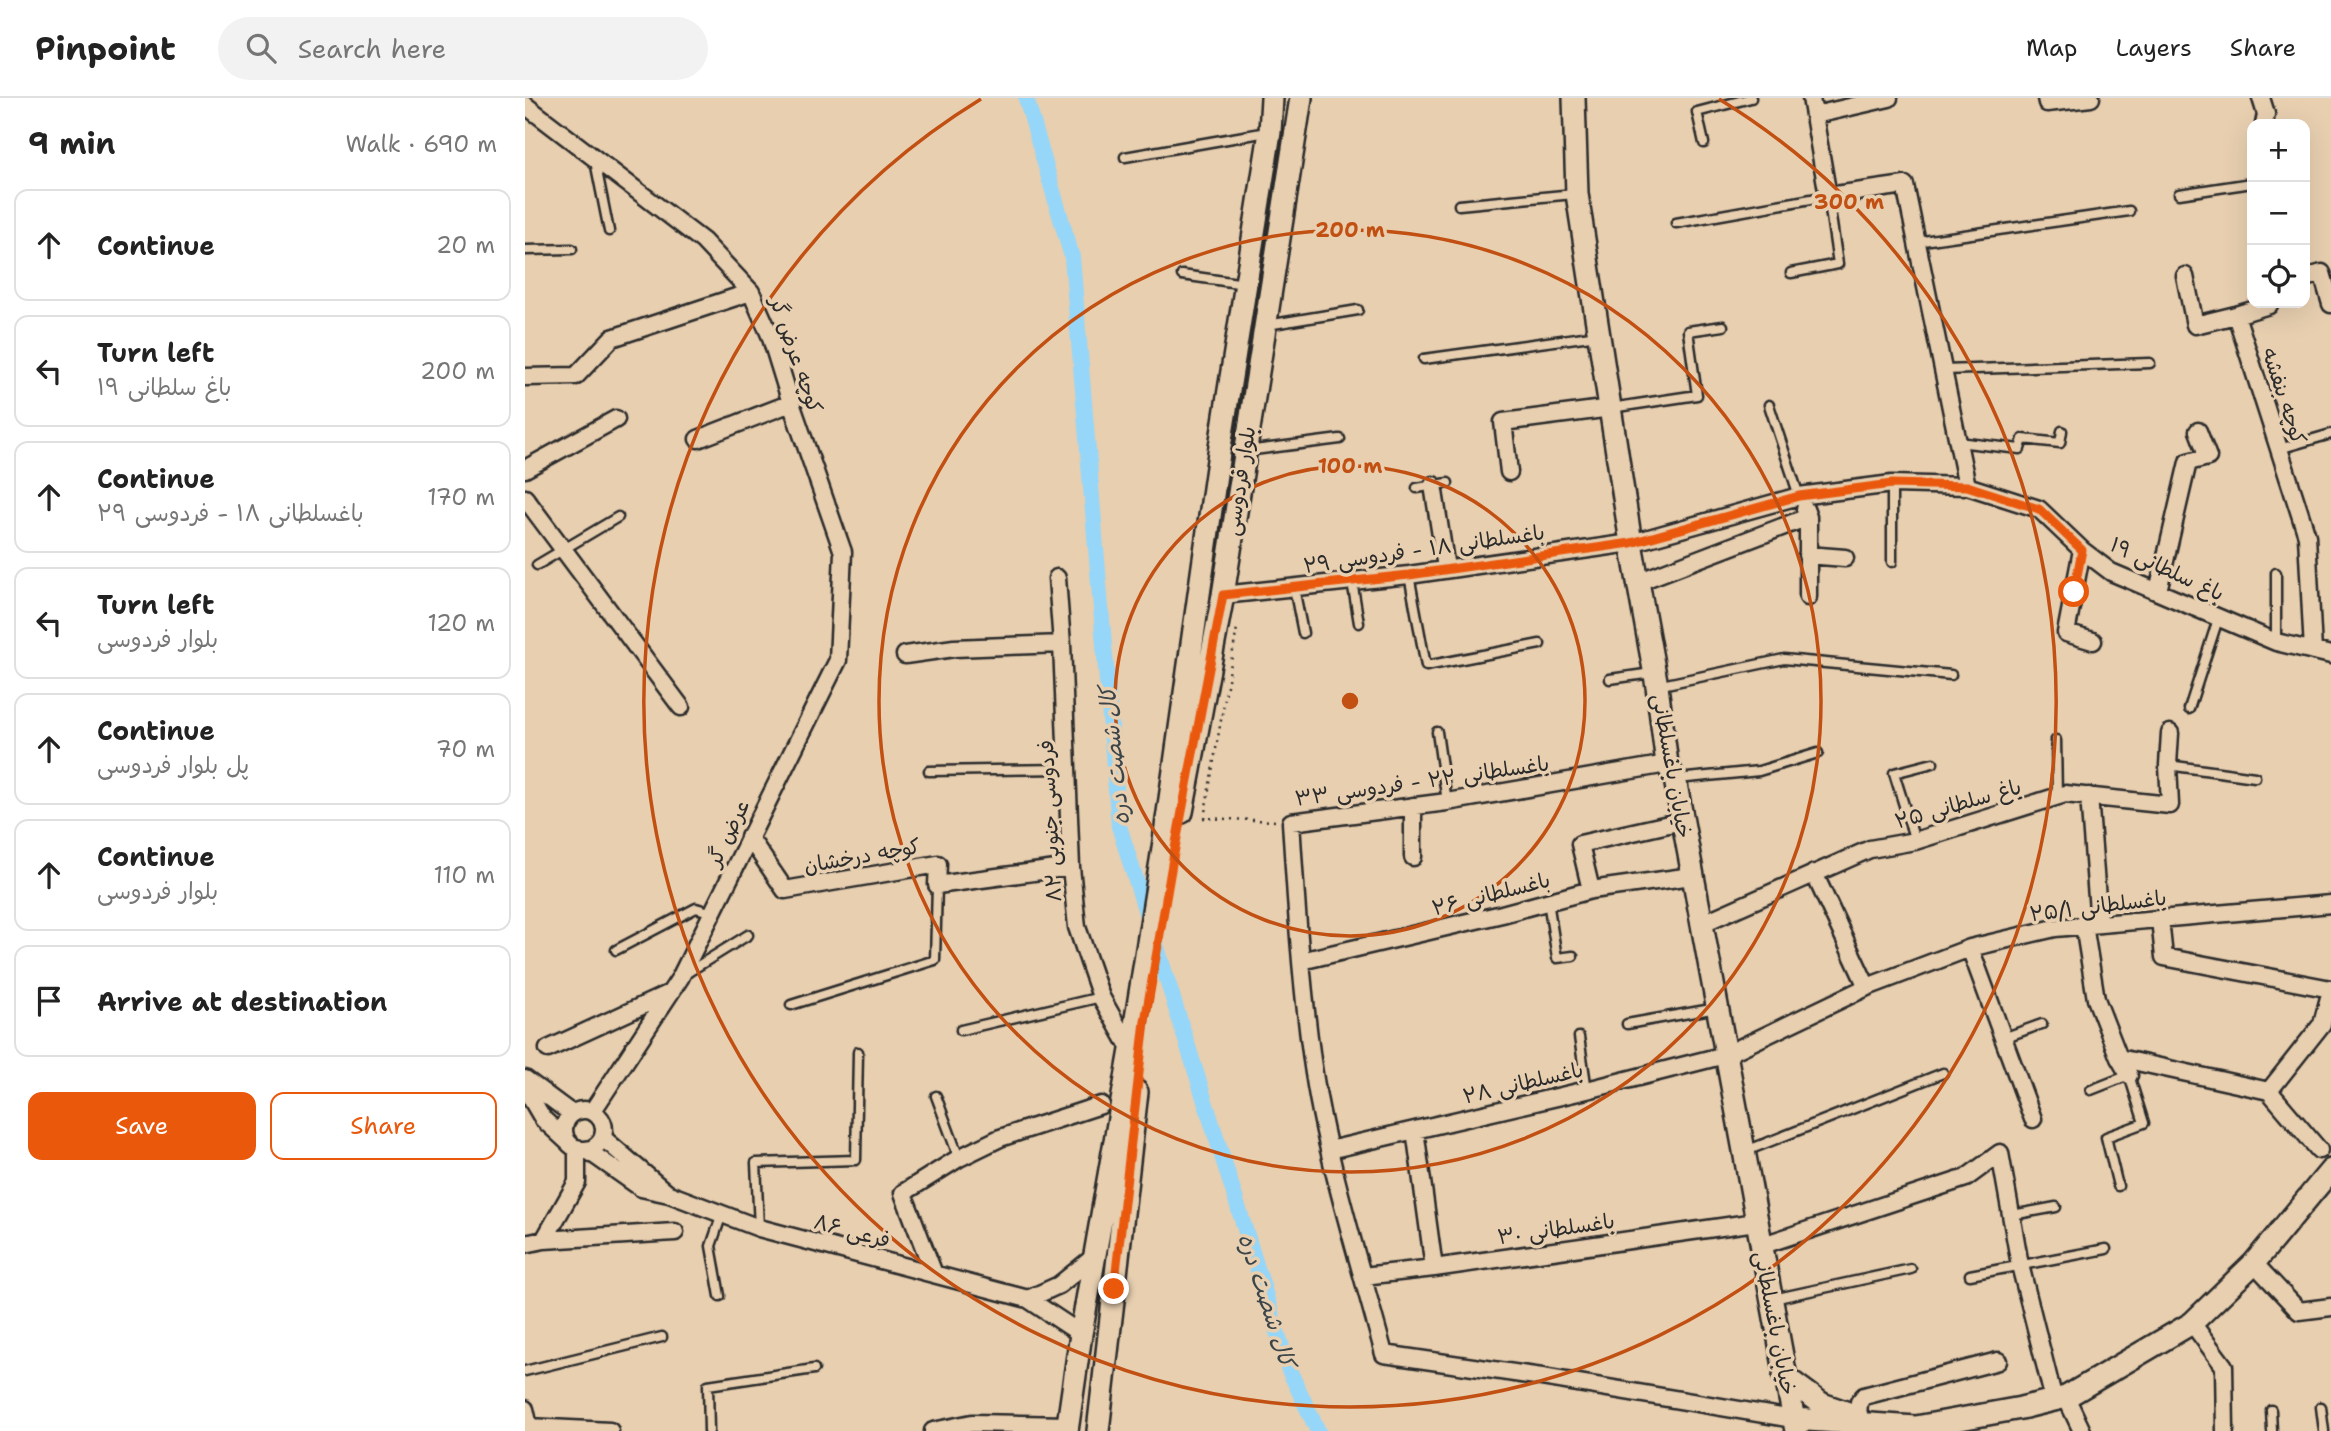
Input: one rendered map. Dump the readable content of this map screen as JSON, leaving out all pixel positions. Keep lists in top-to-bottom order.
{
  "streets": {
    "main road": ["بلوار فردوسی", "خیابان باغسلطانی"],
    "street": [
      "کوچه عرض گر",
      "کوچه بنفشه",
      "باغسلطانی ۱۸ - فردوسی ۲۹",
      "باغ سلطانی ۱۹",
      "باغسلطانی ۲۲ - فردوسی ۳۳",
      "باغ سلطانی ۲۵",
      "فردوسی جنوبی ۸۲",
      "عرض گر",
      "کوچه درخشان",
      "باغسلطانی ۲۶",
      "باغسلطانی ۲۵/۱",
      "باغسلطانی ۲۸",
      "باغسلطانی ۳۰",
      "فرعی ۸۶"
    ]
  },
  "crossings": [
    ["کوچه عرض گر", "عرض گر"],
    ["کوچه بنفشه", "باغ سلطانی ۱۹"],
    ["بلوار فردوسی", "باغسلطانی ۱۸ - فردوسی ۲۹"],
    ["بلوار فردوسی", "باغسلطانی ۲۲ - فردوسی ۳۳"],
    ["باغسلطانی ۱۸ - فردوسی ۲۹", "باغ سلطانی ۱۹"],
    ["باغسلطانی ۱۸ - فردوسی ۲۹", "خیابان باغسلطانی"],
    ["باغ سلطانی ۱۹", "خیابان باغسلطانی"],
    ["خیابان باغسلطانی", "باغسلطانی ۲۲ - فردوسی ۳۳"],
    ["خیابان باغسلطانی", "باغ سلطانی ۲۵"],
    ["خیابان باغسلطانی", "باغسلطانی ۲۶"],
    ["خیابان باغسلطانی", "باغسلطانی ۲۵/۱"],
    ["خیابان باغسلطانی", "باغسلطانی ۲۸"],
    ["خیابان باغسلطانی", "باغسلطانی ۳۰"],
    ["فردوسی جنوبی ۸۲", "کوچه درخشان"],
    ["عرض گر", "کوچه درخشان"],
    ["عرض گر", "فرعی ۸۶"],
    ["باغسلطانی ۲۵/۱", "باغسلطانی ۲۸"]
  ],
  "water": ["کال شصت دره"],
  "page": {
    "header": "Pinpoint",
    "search": "Search here",
    "nav": ["Map", "Layers", "Share"],
    "heading": ["9 min", "Walk · 690 m"],
    "map_buttons": ["+", "−"],
    "list": [
      ["Continue", "20 m"],
      ["Turn left", "باغ سلطانی ۱۹", "200 m"],
      ["Continue", "باغسلطانی ۱۸ - فردوسی ۲۹", "170 m"],
      ["Turn left", "بلوار فردوسی", "120 m"],
      ["Continue", "پل بلوار فردوسی", "70 m"],
      ["Continue", "بلوار فردوسی", "110 m"],
      "Arrive at destination"
    ],
    "buttons": ["Save", "Share"]
  },
  "rings": ["300 m", "200 m", "100 m"]
}
